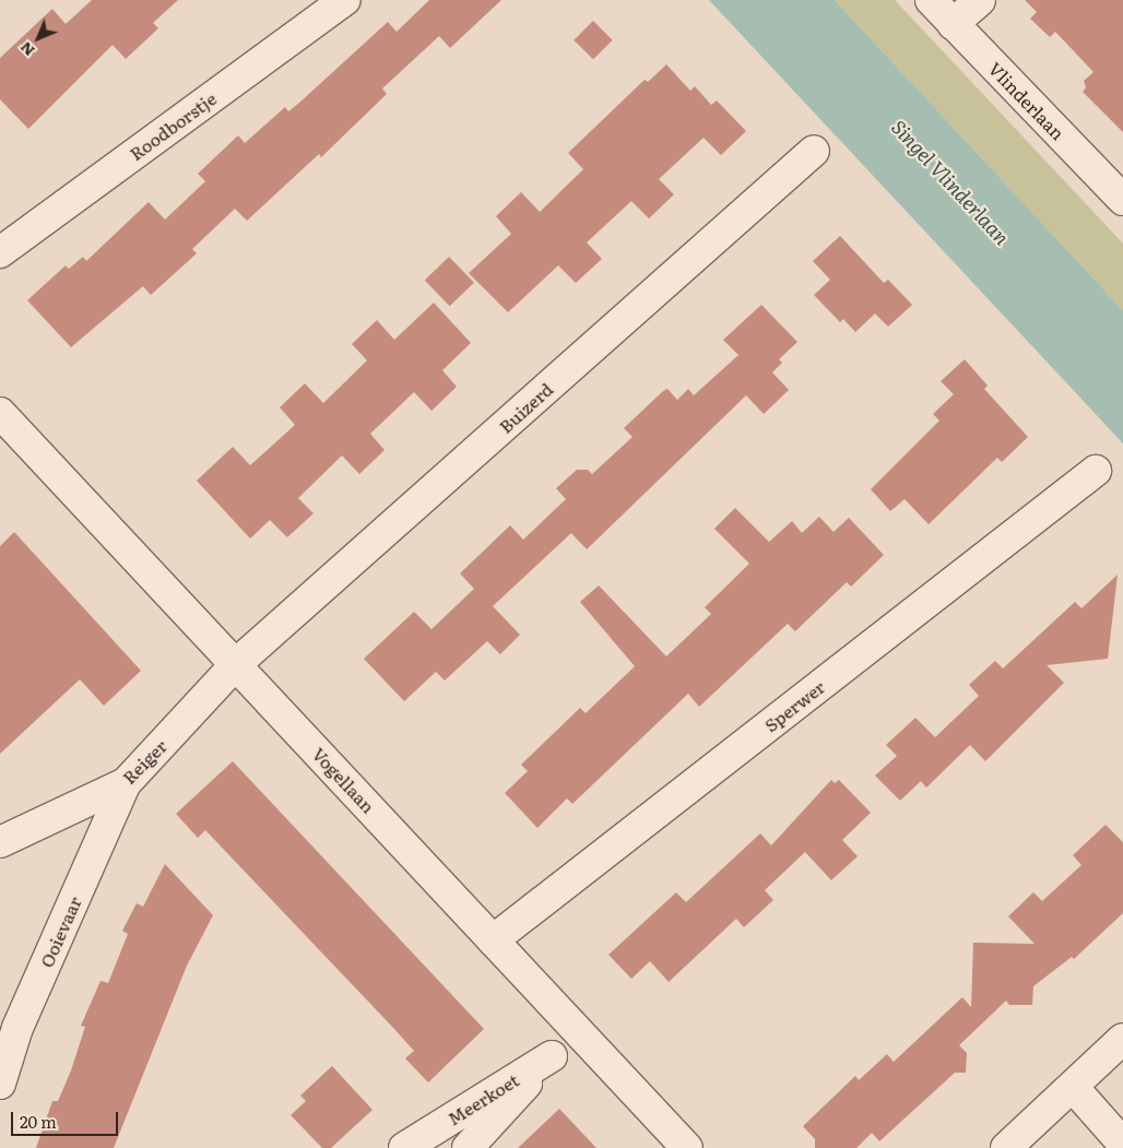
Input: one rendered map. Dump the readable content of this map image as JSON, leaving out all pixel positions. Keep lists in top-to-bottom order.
{
  "streets": {
    "street": [
      "Vlinderlaan",
      "Roodborstje",
      "Buizerd",
      "Sperwer",
      "Reiger",
      "Vogellaan",
      "Ooievaar",
      "Meerkoet"
    ]
  },
  "crossings": [
    ["Buizerd", "Reiger"],
    ["Buizerd", "Vogellaan"],
    ["Sperwer", "Vogellaan"],
    ["Reiger", "Vogellaan"],
    ["Reiger", "Ooievaar"],
    ["Vogellaan", "Meerkoet"]
  ],
  "water": ["Singel Vlinderlaan"],
  "scale_bar": "20 m",
  "north": "bottom left"
}
